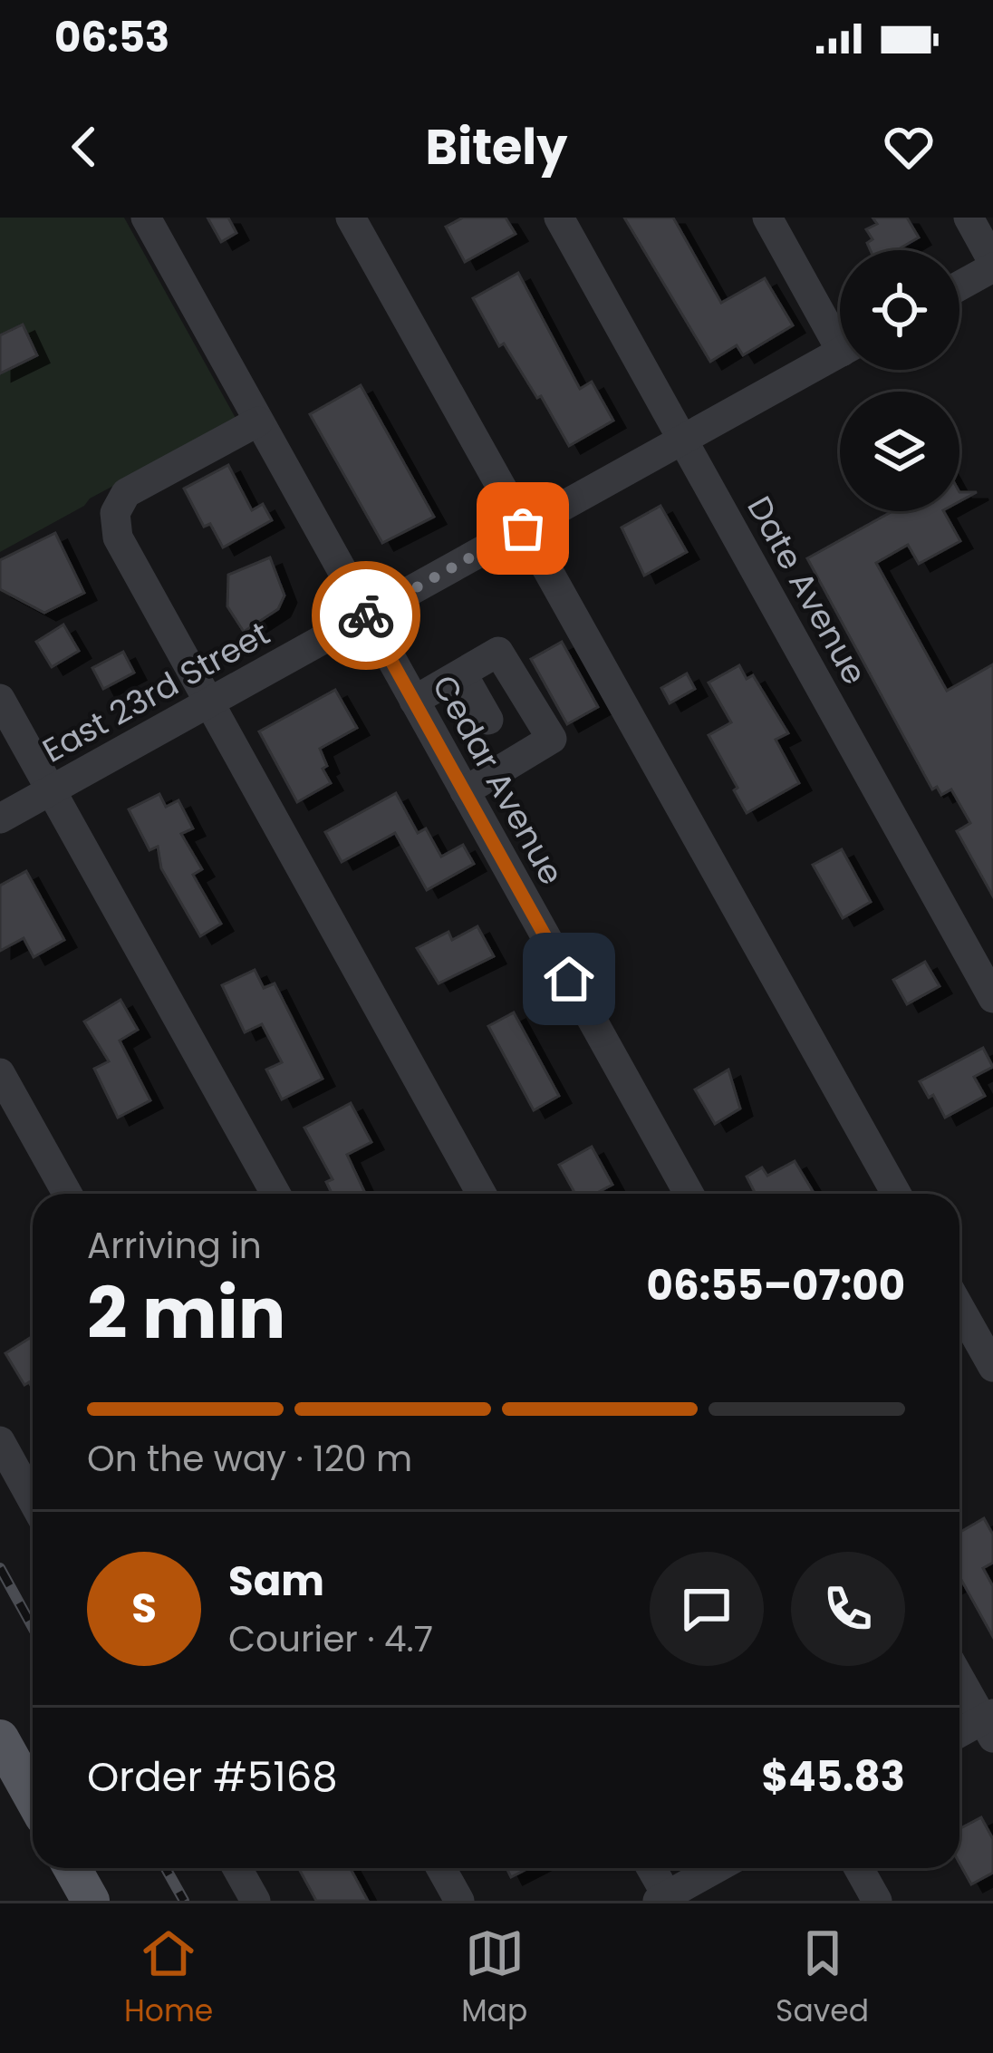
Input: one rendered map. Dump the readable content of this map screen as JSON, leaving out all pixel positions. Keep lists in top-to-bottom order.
{
  "streets": {
    "street": ["Date Avenue", "East 23rd Street", "Cedar Avenue"]
  },
  "crossings": [
    ["Date Avenue", "East 23rd Street"],
    ["East 23rd Street", "Cedar Avenue"]
  ],
  "page": {
    "status": "06:53",
    "header": "Bitely",
    "heading": ["2 min", "Arriving in", "06:55–07:00"],
    "panel": [
      "Sam",
      "Courier · 4.7",
      "Order #5168",
      "$45.83"
    ],
    "bar": "On the way · 120 m",
    "round": "S",
    "tabs": ["Home", "Map", "Saved"]
  }
}
